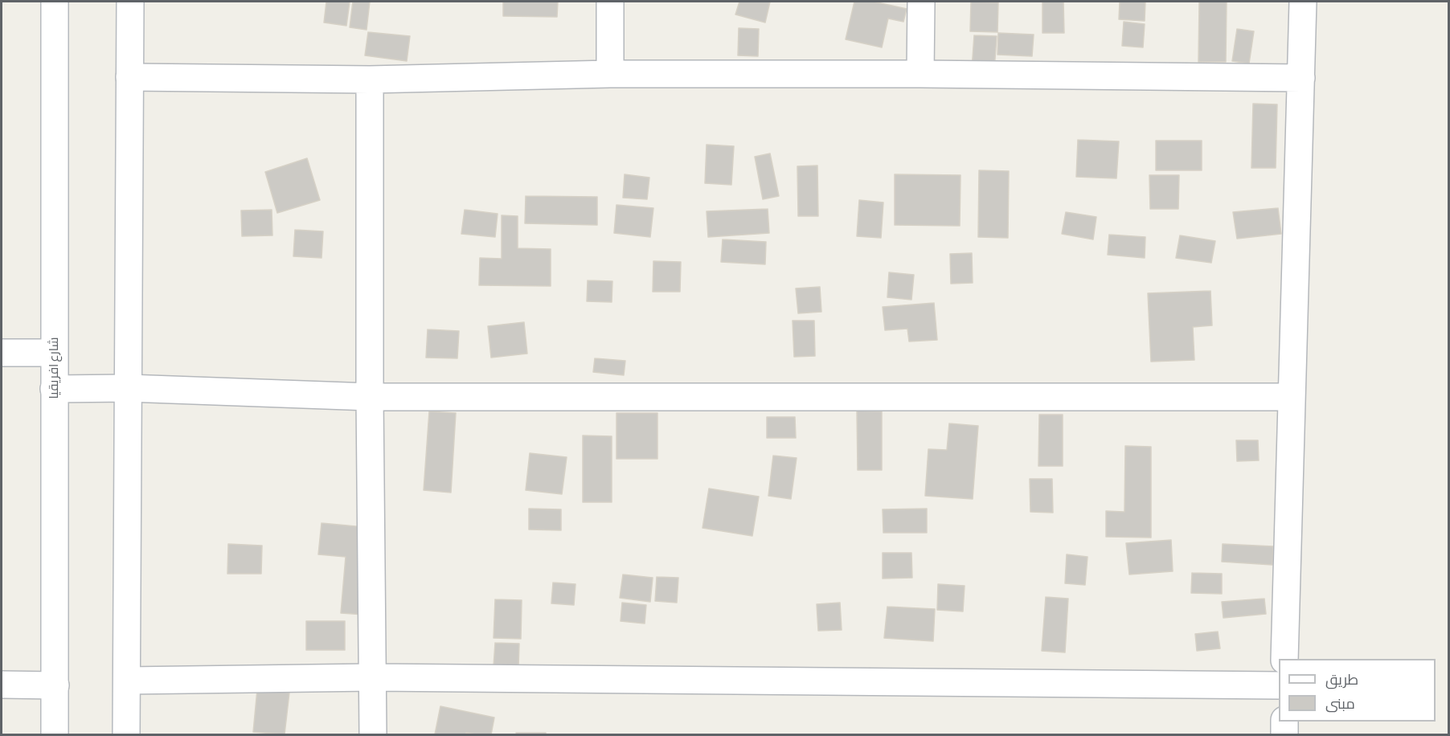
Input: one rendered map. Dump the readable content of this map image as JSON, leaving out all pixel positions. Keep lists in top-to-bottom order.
{
  "streets": {
    "street": ["شارع افريقيا"]
  },
  "legend": ["طريق", "مبنى"]
}
